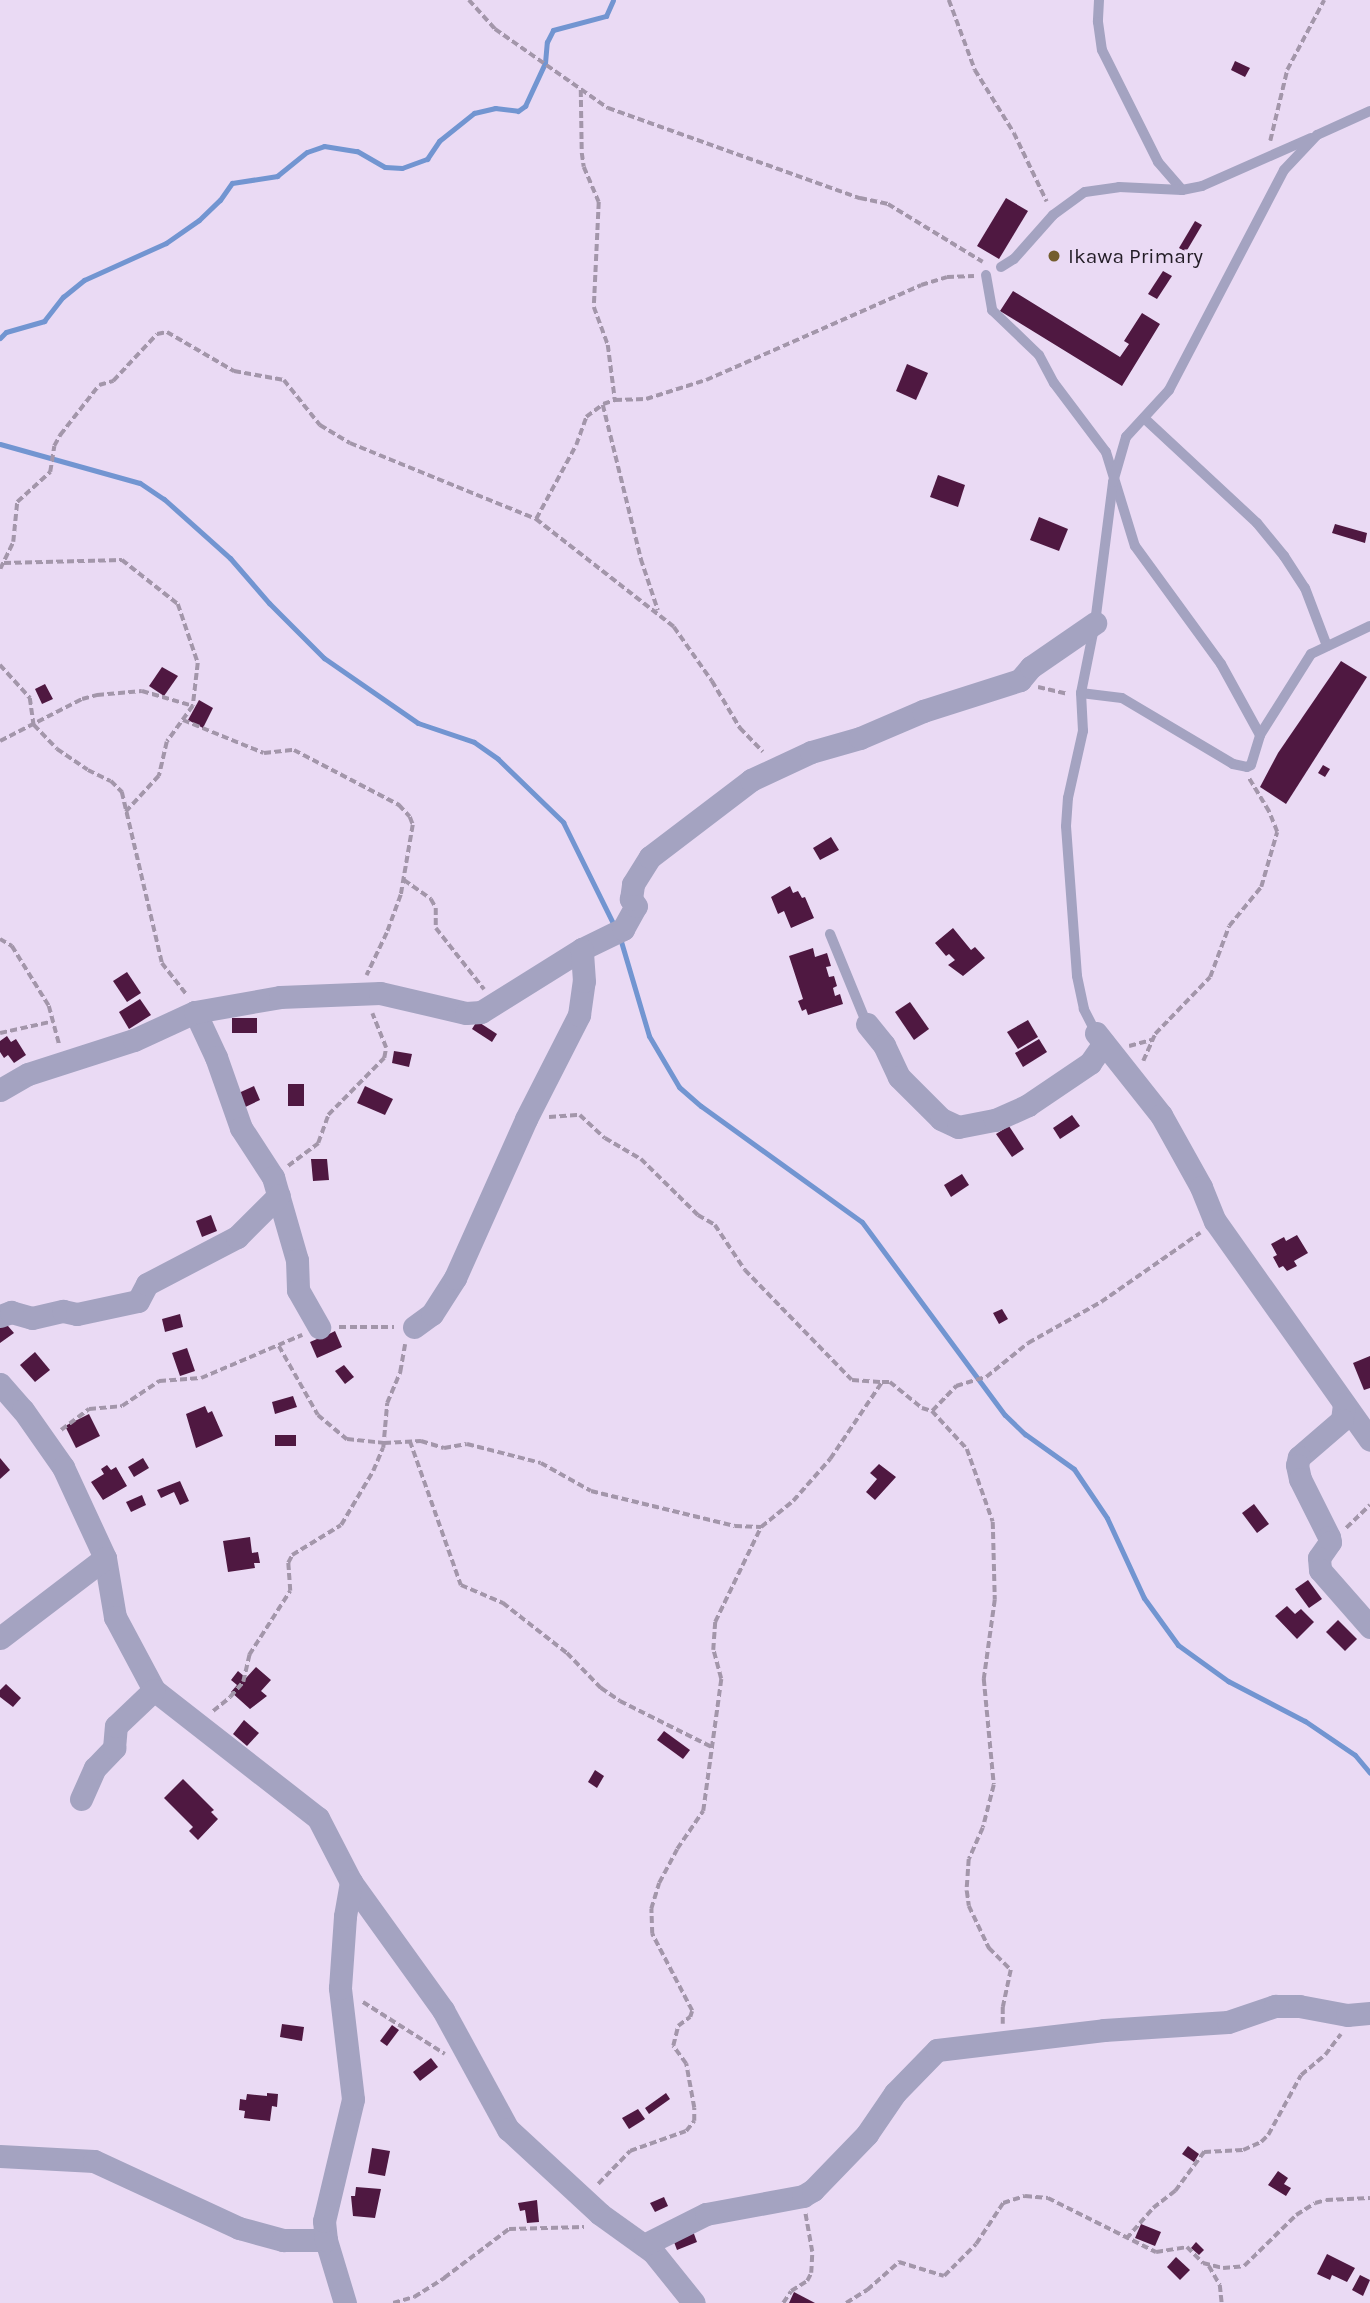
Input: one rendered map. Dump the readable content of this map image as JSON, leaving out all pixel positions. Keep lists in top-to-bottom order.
{
  "places": ["Ikawa Primary"]
}
